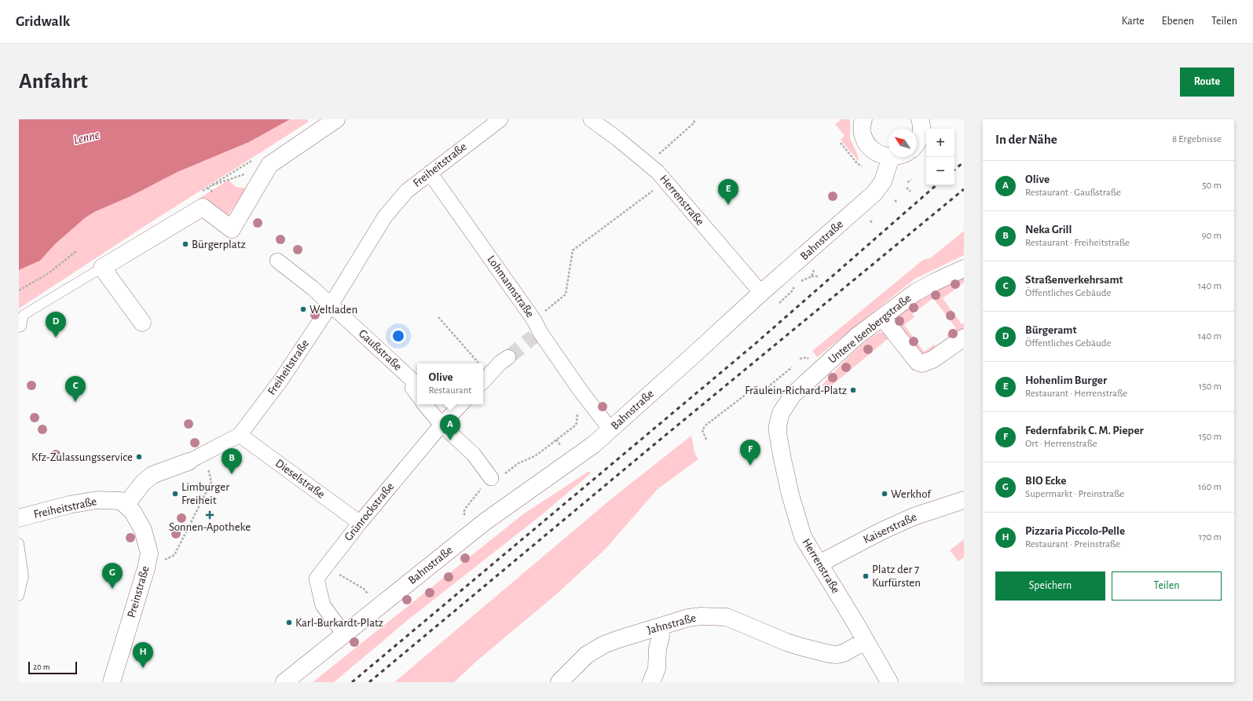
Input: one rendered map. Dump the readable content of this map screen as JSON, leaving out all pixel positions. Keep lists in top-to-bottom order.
{
  "streets": {
    "street": [
      "Freiheitstraße",
      "Herrenstraße",
      "Bahnstraße",
      "Lohmannstraße",
      "Untere Isenbergstraße",
      "Gaußstraße",
      "Dieselstraße",
      "Grünrockstraße",
      "Kaiserstraße",
      "Preinstraße",
      "Jahnstraße"
    ]
  },
  "crossings": [
    ["Freiheitstraße", "Lohmannstraße"],
    ["Freiheitstraße", "Gaußstraße"],
    ["Freiheitstraße", "Dieselstraße"],
    ["Freiheitstraße", "Preinstraße"],
    ["Herrenstraße", "Bahnstraße"],
    ["Herrenstraße", "Untere Isenbergstraße"],
    ["Herrenstraße", "Kaiserstraße"],
    ["Herrenstraße", "Jahnstraße"],
    ["Bahnstraße", "Lohmannstraße"],
    ["Bahnstraße", "Grünrockstraße"],
    ["Dieselstraße", "Grünrockstraße"]
  ],
  "water": ["Lenne"],
  "places": {
    "other": [
      "Bürgerplatz",
      "Weltladen",
      "Fräulein-Richard-Platz",
      "Kfz-Zulassungsservice",
      "Limburger Freiheit",
      "Werkhof",
      "Platz der 7 Kurfürsten",
      "Karl-Burkardt-Platz"
    ],
    "health": ["Sonnen-Apotheke"]
  },
  "scale_bar": "20 m",
  "north": "top left",
  "page": {
    "header": "Gridwalk",
    "nav": ["Karte", "Ebenen", "Teilen"],
    "buttons": [
      "Route",
      ["Speichern", "Teilen"]
    ],
    "title": "Anfahrt",
    "heading": ["In der Nähe", "8 Ergebnisse"],
    "map_buttons": ["+", "−"],
    "list": [
      {
        "mark": "A",
        "name": "Olive",
        "note": "Restaurant · Gaußstraße",
        "value": "50 m"
      },
      {
        "mark": "B",
        "name": "Neka Grill",
        "note": "Restaurant · Freiheitstraße",
        "value": "90 m"
      },
      {
        "mark": "C",
        "name": "Straßenverkehrsamt",
        "note": "Öffentliches Gebäude",
        "value": "140 m"
      },
      {
        "mark": "D",
        "name": "Bürgeramt",
        "note": "Öffentliches Gebäude",
        "value": "140 m"
      },
      {
        "mark": "E",
        "name": "Hohenlim Burger",
        "note": "Restaurant · Herrenstraße",
        "value": "150 m"
      },
      {
        "mark": "F",
        "name": "Federnfabrik C. M. Pieper",
        "note": "Ort · Herrenstraße",
        "value": "150 m"
      },
      {
        "mark": "G",
        "name": "BIO Ecke",
        "note": "Supermarkt · Preinstraße",
        "value": "160 m"
      },
      {
        "mark": "H",
        "name": "Pizzaria Piccolo-Pelle",
        "note": "Restaurant · Preinstraße",
        "value": "170 m"
      }
    ],
    "pins": [
      "E",
      "D",
      "C",
      "A",
      "F",
      "B",
      "G",
      "H"
    ],
    "popup": ["Olive", "Restaurant"],
    "scale": "20 m"
  }
}
